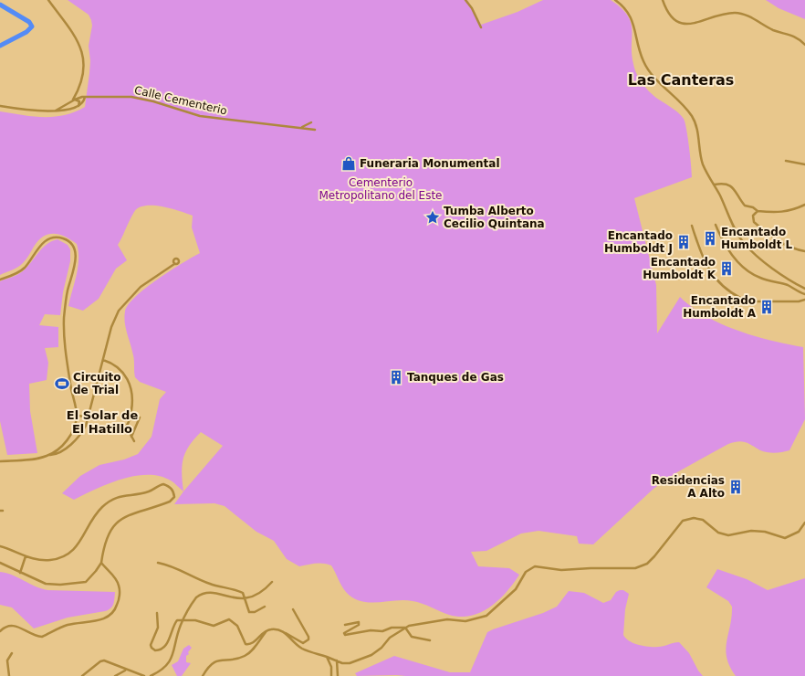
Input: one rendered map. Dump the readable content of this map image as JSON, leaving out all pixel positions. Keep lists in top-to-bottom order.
{
  "streets": {
    "street": ["Calle Cementerio"]
  },
  "districts": ["Las Canteras", "El Solar de El Hatillo"],
  "parks": ["Cementerio Metropolitano del Este"],
  "places": {
    "shop": ["Funeraria Monumental"],
    "place": ["Tumba Alberto Cecilio Quintana"],
    "building": [
      "Encantado Humboldt L",
      "Encantado Humboldt J",
      "Encantado Humboldt K",
      "Encantado Humboldt A",
      "Tanques de Gas",
      "Residencias A Alto"
    ],
    "sports": ["Circuito de Trial"]
  }
}
